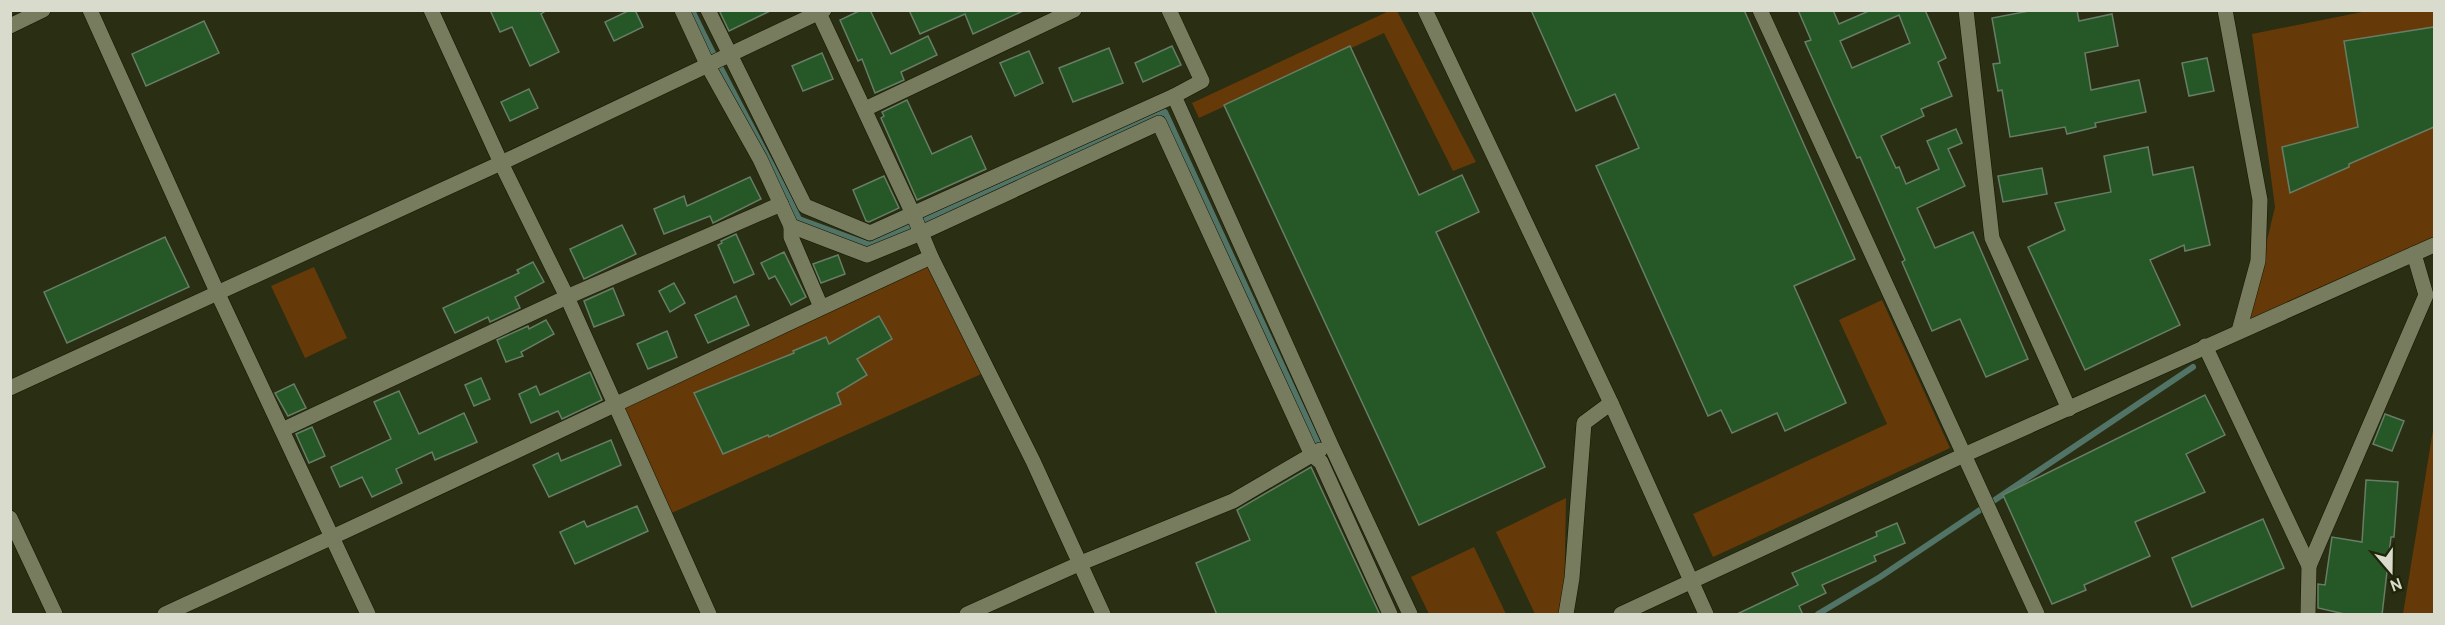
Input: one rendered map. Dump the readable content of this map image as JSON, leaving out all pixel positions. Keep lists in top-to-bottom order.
{
  "north": "bottom"
}
